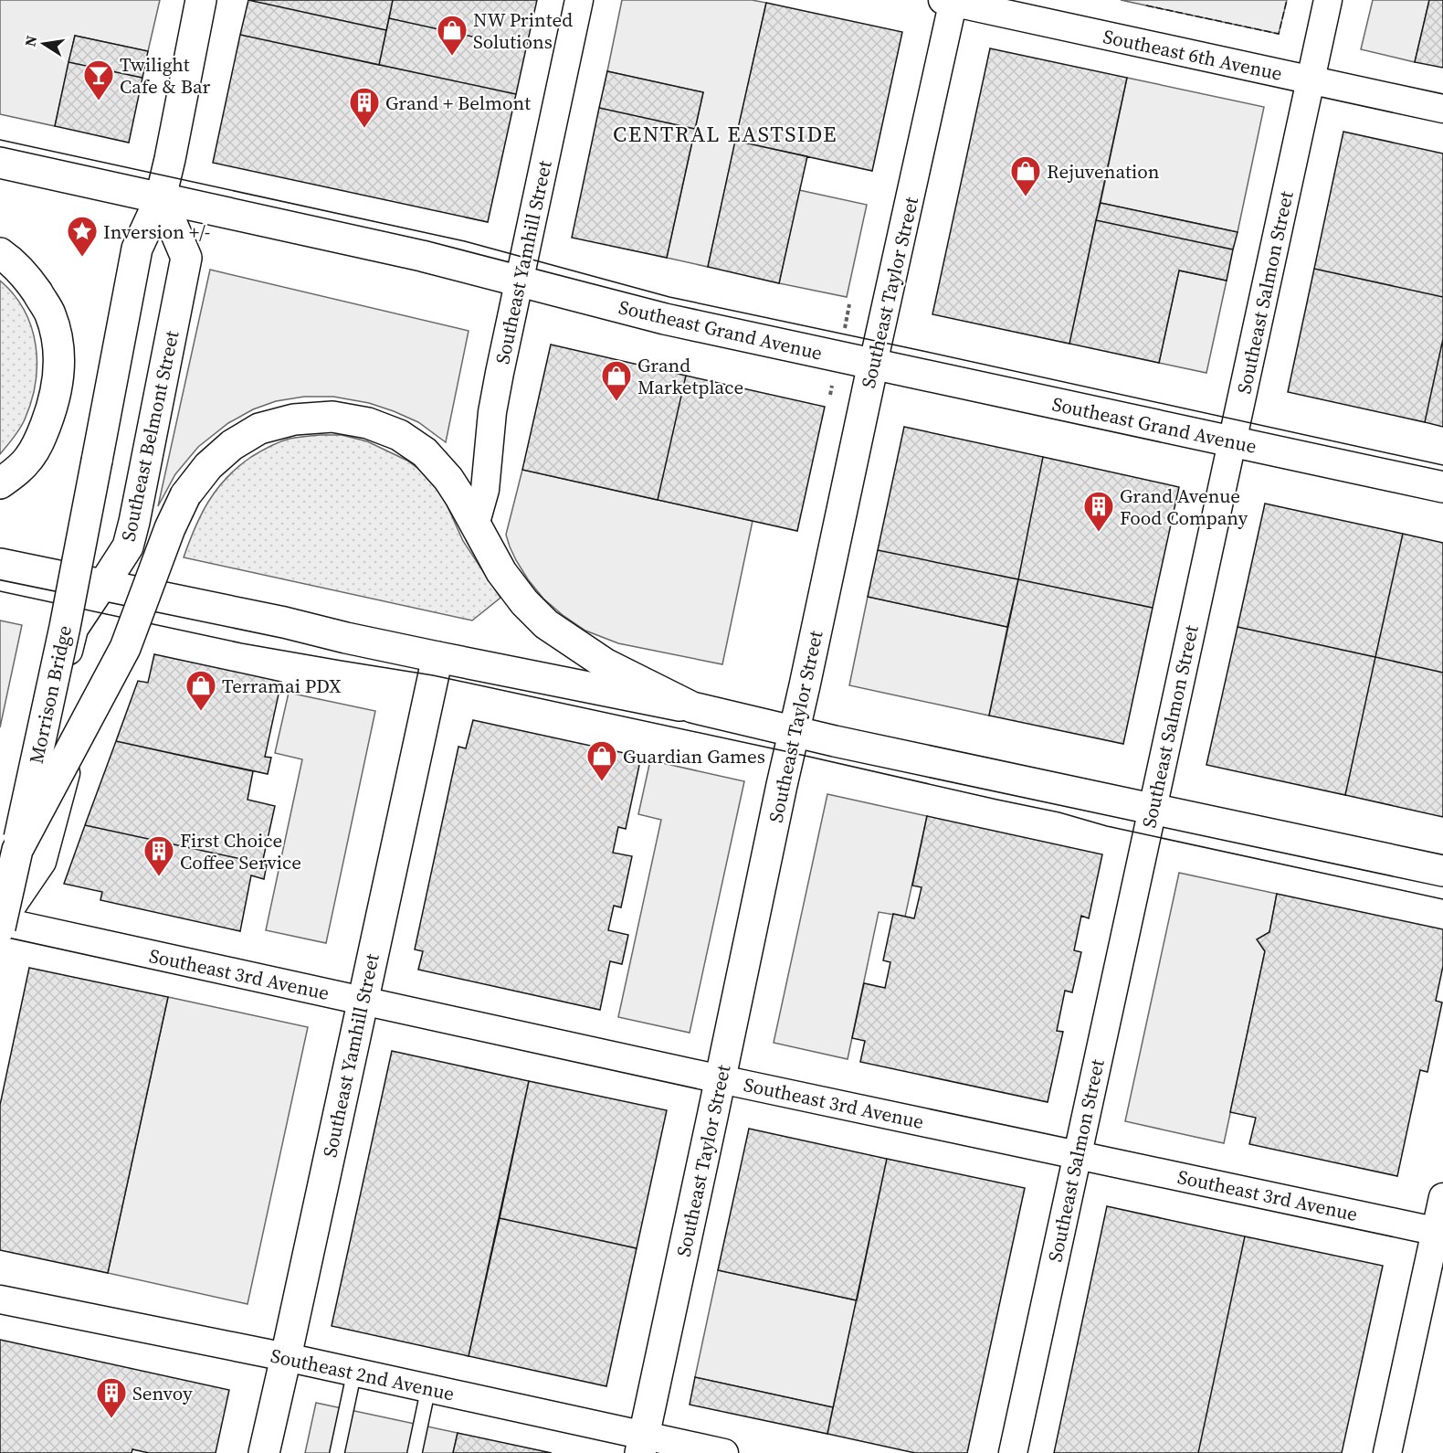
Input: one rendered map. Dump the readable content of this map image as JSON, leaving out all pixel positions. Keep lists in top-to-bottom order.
{
  "streets": {
    "main road": [
      "Southeast Yamhill Street",
      "Southeast Taylor Street",
      "Southeast Grand Avenue",
      "Southeast Belmont Street",
      "Morrison Bridge"
    ],
    "street": [
      "Southeast 6th Avenue",
      "Southeast Salmon Street",
      "Southeast 3rd Avenue",
      "Southeast 2nd Avenue"
    ]
  },
  "crossings": [
    ["Southeast 6th Avenue", "Southeast Taylor Street"],
    ["Southeast 6th Avenue", "Southeast Salmon Street"],
    ["Southeast Yamhill Street", "Southeast Grand Avenue"],
    ["Southeast Yamhill Street", "Southeast 3rd Avenue"],
    ["Southeast Yamhill Street", "Southeast 2nd Avenue"],
    ["Southeast Taylor Street", "Southeast Grand Avenue"],
    ["Southeast Taylor Street", "Southeast 3rd Avenue"],
    ["Southeast Taylor Street", "Southeast 2nd Avenue"],
    ["Southeast Salmon Street", "Southeast Grand Avenue"],
    ["Southeast Salmon Street", "Southeast 3rd Avenue"],
    ["Southeast Grand Avenue", "Southeast Belmont Street"],
    ["Southeast Grand Avenue", "Morrison Bridge"],
    ["Southeast Belmont Street", "Morrison Bridge"],
    ["Southeast Belmont Street", "Southeast 3rd Avenue"],
    ["Morrison Bridge", "Southeast 3rd Avenue"]
  ],
  "districts": ["CENTRAL EASTSIDE"],
  "places": {
    "shop": [
      "NW Printed Solutions",
      "Rejuvenation",
      "Grand Marketplace",
      "Terramai PDX",
      "Guardian Games"
    ],
    "bar": ["Twilight Cafe & Bar"],
    "building": [
      "Grand + Belmont",
      "Grand Avenue Food Company",
      "First Choice Coffee Service",
      "Senvoy"
    ],
    "place": ["Inversion +/-"]
  },
  "north": "left"
}
